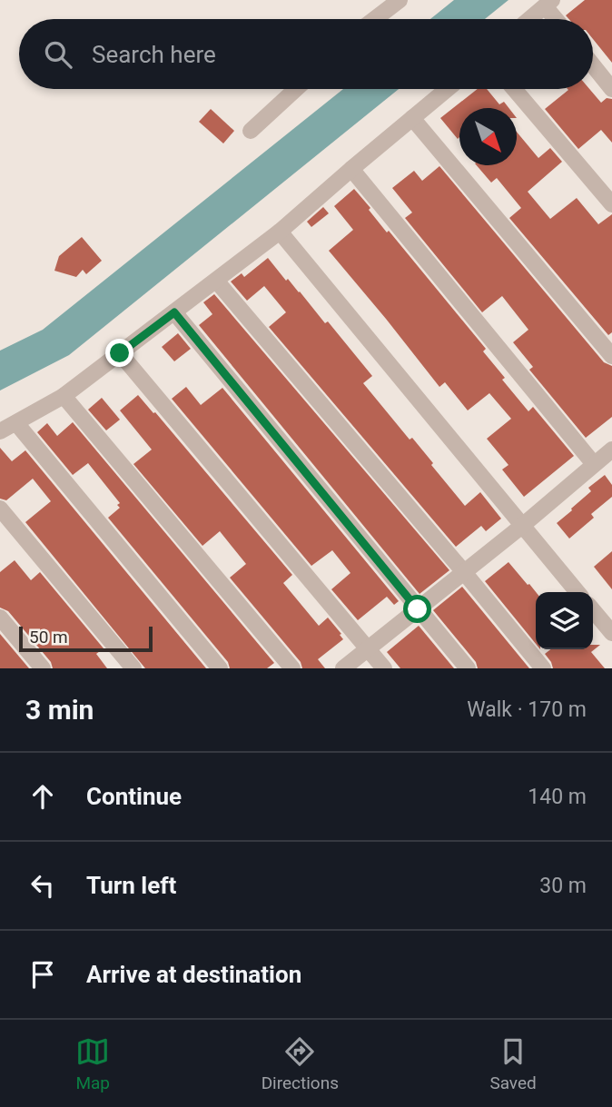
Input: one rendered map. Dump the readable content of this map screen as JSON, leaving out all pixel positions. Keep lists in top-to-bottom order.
{
  "scale_bar": "50 m",
  "north": "bottom right",
  "page": {
    "search": "Search here",
    "scale": "50 m",
    "heading": ["3 min", "Walk · 170 m"],
    "list": [
      ["Continue", "140 m"],
      ["Turn left", "30 m"],
      "Arrive at destination"
    ],
    "nav": ["Map", "Directions", "Saved"]
  }
}
